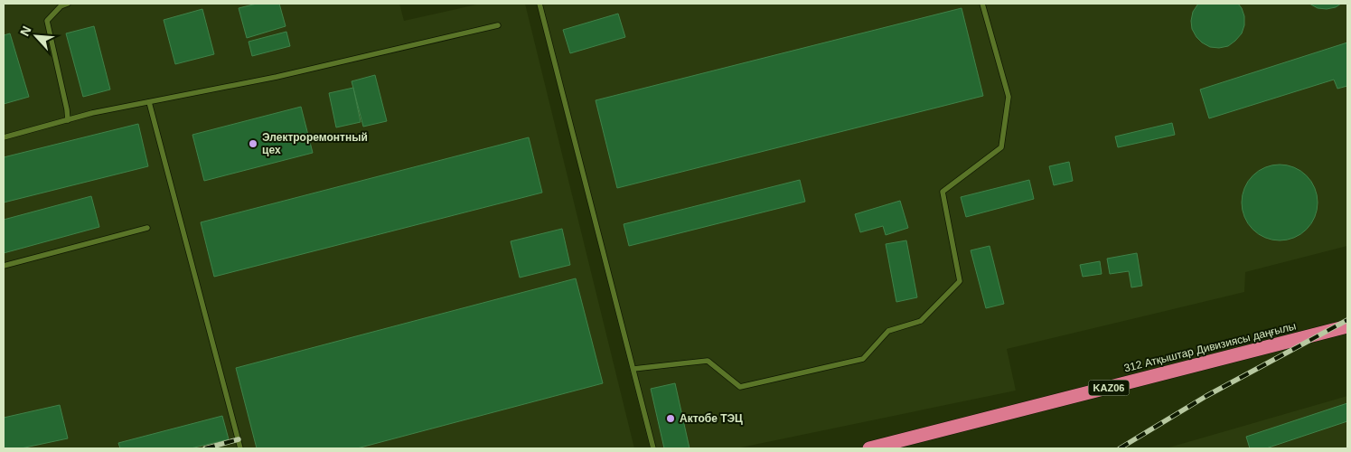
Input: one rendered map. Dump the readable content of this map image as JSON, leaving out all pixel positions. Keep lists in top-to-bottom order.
{
  "streets": {
    "highway": ["312 Атқыштар Дивизиясы даңғылы", "KАZ06"]
  },
  "places": ["Электроремонтный цех", "Актобе ТЭЦ"],
  "north": "top left"
}
